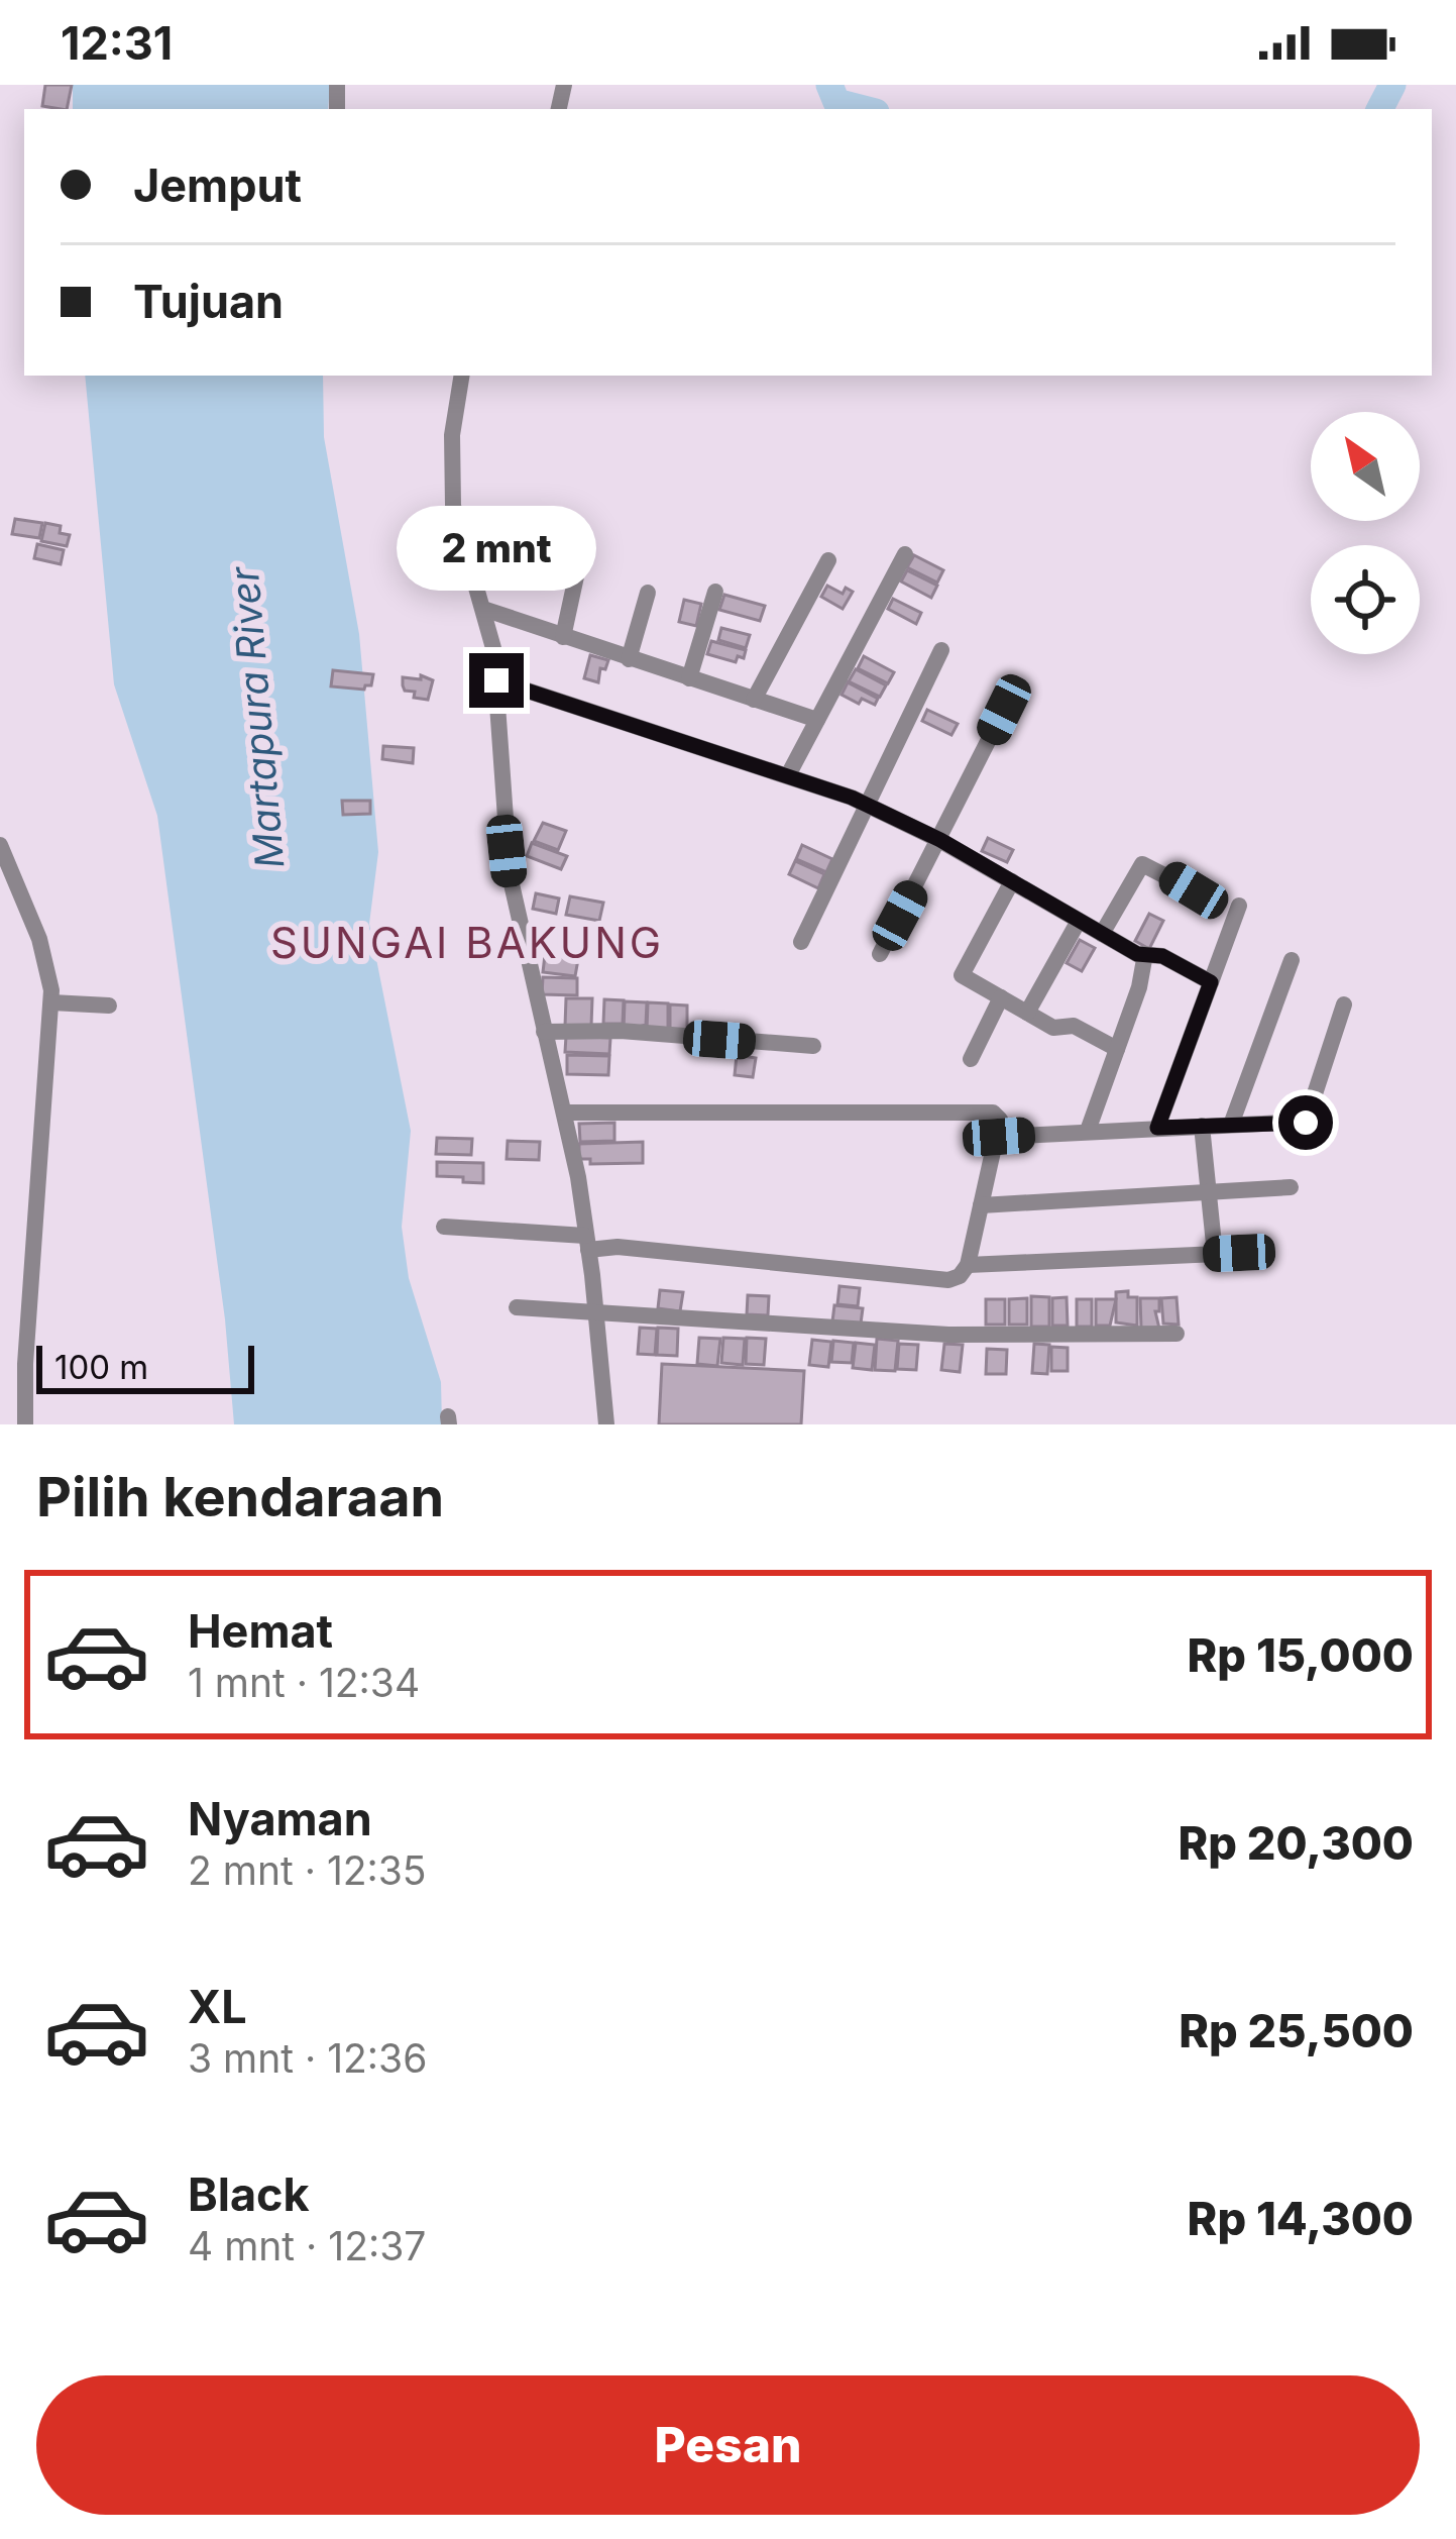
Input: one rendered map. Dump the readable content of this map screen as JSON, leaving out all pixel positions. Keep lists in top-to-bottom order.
{
  "districts": ["SUNGAI BAKUNG"],
  "water": ["Martapura River"],
  "scale_bar": "100 m",
  "north": "top left",
  "page": {
    "status": "12:31",
    "banner": ["Jemput", "Tujuan"],
    "bubble": "2 mnt",
    "scale": "100 m",
    "heading": "Pilih kendaraan",
    "list": [
      {
        "name": "Hemat",
        "note": "1 mnt · 12:34",
        "value": "Rp 15,000"
      },
      {
        "name": "Nyaman",
        "note": "2 mnt · 12:35",
        "value": "Rp 20,300"
      },
      {
        "name": "XL",
        "note": "3 mnt · 12:36",
        "value": "Rp 25,500"
      },
      {
        "name": "Black",
        "note": "4 mnt · 12:37",
        "value": "Rp 14,300"
      }
    ],
    "buttons": "Pesan"
  }
}
